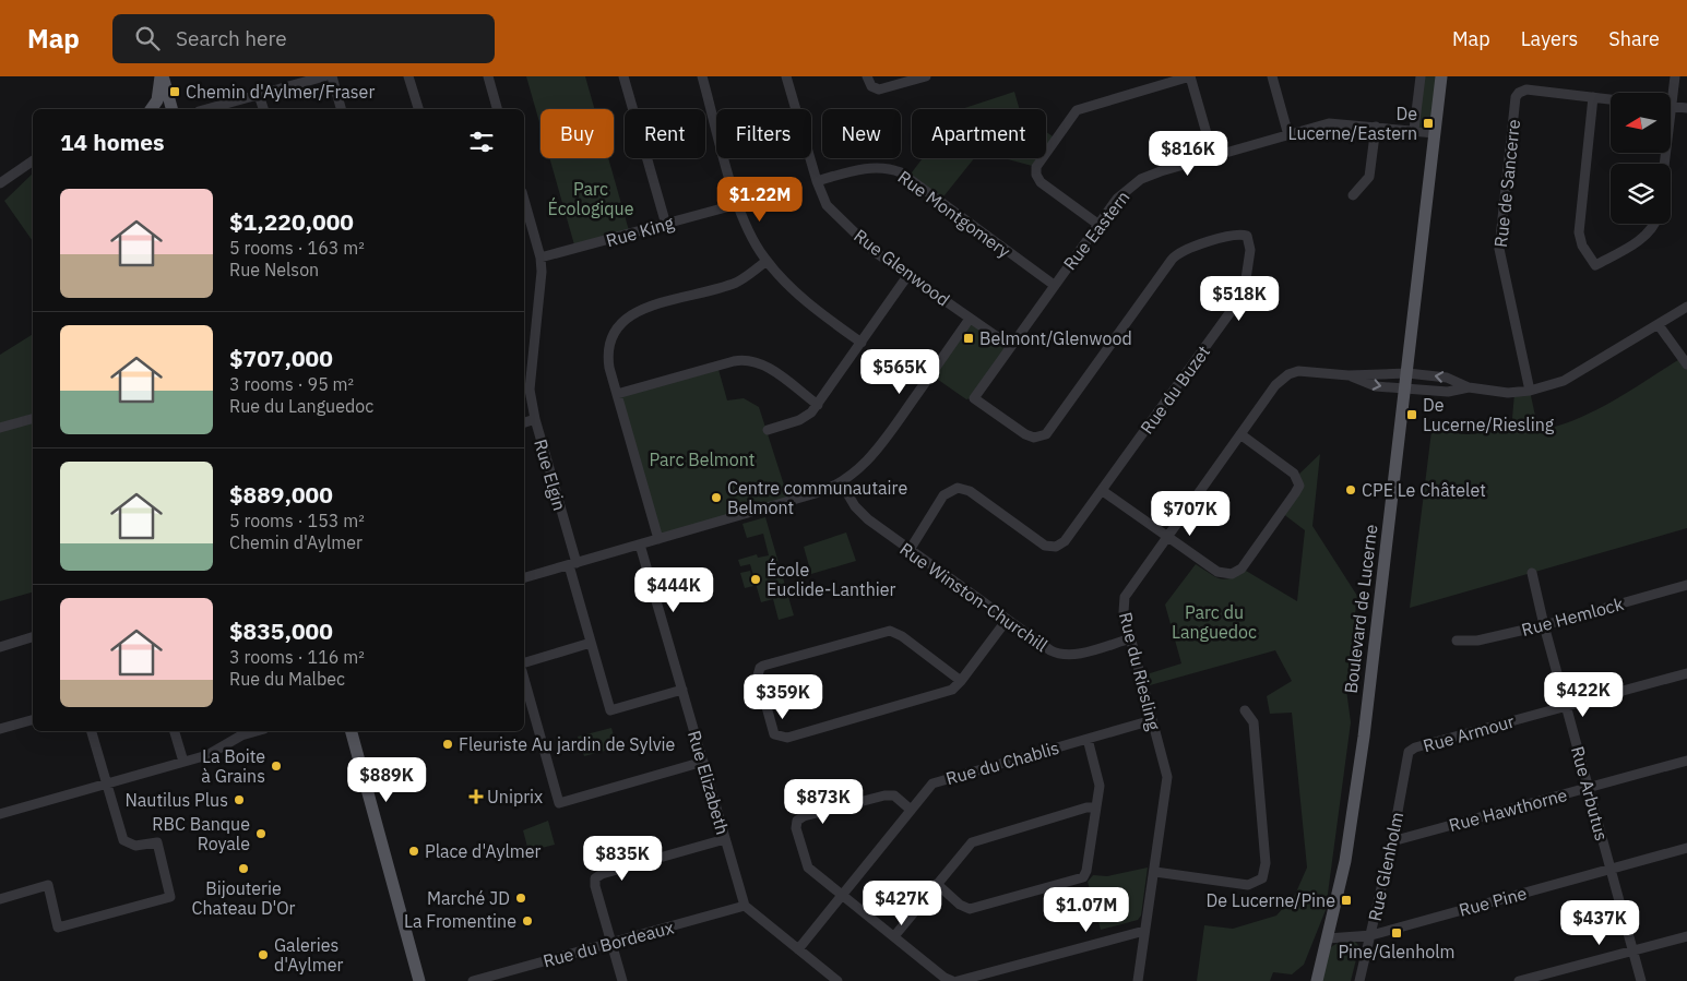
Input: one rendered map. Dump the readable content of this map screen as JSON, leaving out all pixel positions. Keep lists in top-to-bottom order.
{
  "streets": {
    "main road": ["Boulevard de Lucerne"],
    "street": [
      "Rue de Sancerre",
      "Rue Montgomery",
      "Rue Eastern",
      "Rue King",
      "Rue Glenwood",
      "Rue du Buzet",
      "Rue Elgin",
      "Rue Winston-Churchill",
      "Rue Hemlock",
      "Rue du Riesling",
      "Rue Armour",
      "Rue du Chablis",
      "Rue Elizabeth",
      "Rue Arbutus",
      "Rue Hawthorne",
      "Rue Glenholm",
      "Rue Pine",
      "Rue du Bordeaux"
    ]
  },
  "crossings": [
    ["Rue Montgomery", "Rue Eastern"],
    ["Rue Montgomery", "Rue Glenwood"],
    ["Rue Eastern", "Rue Glenwood"],
    ["Rue Eastern", "Rue du Buzet"],
    ["Rue Eastern", "Boulevard de Lucerne"],
    ["Rue King", "Rue Elgin"],
    ["Rue du Buzet", "Rue Winston-Churchill"],
    ["Rue Elgin", "Rue Elizabeth"],
    ["Rue Winston-Churchill", "Rue du Riesling"],
    ["Boulevard de Lucerne", "Rue du Riesling"],
    ["Boulevard de Lucerne", "Rue Pine"],
    ["Rue Hemlock", "Rue Arbutus"],
    ["Rue du Riesling", "Rue du Chablis"],
    ["Rue Armour", "Rue Arbutus"],
    ["Rue Armour", "Rue Glenholm"],
    ["Rue Elizabeth", "Rue du Bordeaux"],
    ["Rue Arbutus", "Rue Hawthorne"],
    ["Rue Arbutus", "Rue Pine"],
    ["Rue Hawthorne", "Rue Glenholm"],
    ["Rue Glenholm", "Rue Pine"]
  ],
  "parks": ["Parc Écologique", "Parc Belmont", "Parc du Languedoc"],
  "places": {
    "transit": [
      "Chemin d'Aylmer/Fraser",
      "De Lucerne/Eastern",
      "Belmont/Glenwood",
      "De Lucerne/Riesling",
      "De Lucerne/Pine",
      "Pine/Glenholm"
    ],
    "other": [
      "CPE Le Châtelet",
      "Centre communautaire Belmont",
      "École Euclide-Lanthier",
      "Fleuriste Au jardin de Sylvie",
      "La Boite à Grains",
      "Nautilus Plus",
      "RBC Banque Royale",
      "Place d'Aylmer",
      "Bijouterie Chateau D'Or",
      "Marché JD",
      "La Fromentine",
      "Galeries d'Aylmer"
    ],
    "health": ["Uniprix"]
  },
  "north": "left",
  "page": {
    "header": "Map",
    "search": "Search here",
    "nav": ["Map", "Layers", "Share"],
    "chip": [
      "Buy",
      "Rent",
      "Filters",
      "New",
      "Apartment"
    ],
    "heading": "14 homes",
    "price": [
      "$816K",
      "$1.22M",
      "$518K",
      "$565K",
      "$707K",
      "$444K",
      "$422K",
      "$359K",
      "$889K",
      "$873K",
      "$835K",
      "$427K",
      "$1.07M",
      "$437K"
    ],
    "list": [
      {
        "name": "$1,220,000",
        "note": "5 rooms · 163 m² · Rue Nelson"
      },
      {
        "name": "$707,000",
        "note": "3 rooms · 95 m² · Rue du Languedoc"
      },
      {
        "name": "$889,000",
        "note": "5 rooms · 153 m² · Chemin d'Aylmer"
      },
      {
        "name": "$835,000",
        "note": "3 rooms · 116 m² · Rue du Malbec"
      }
    ]
  }
}
